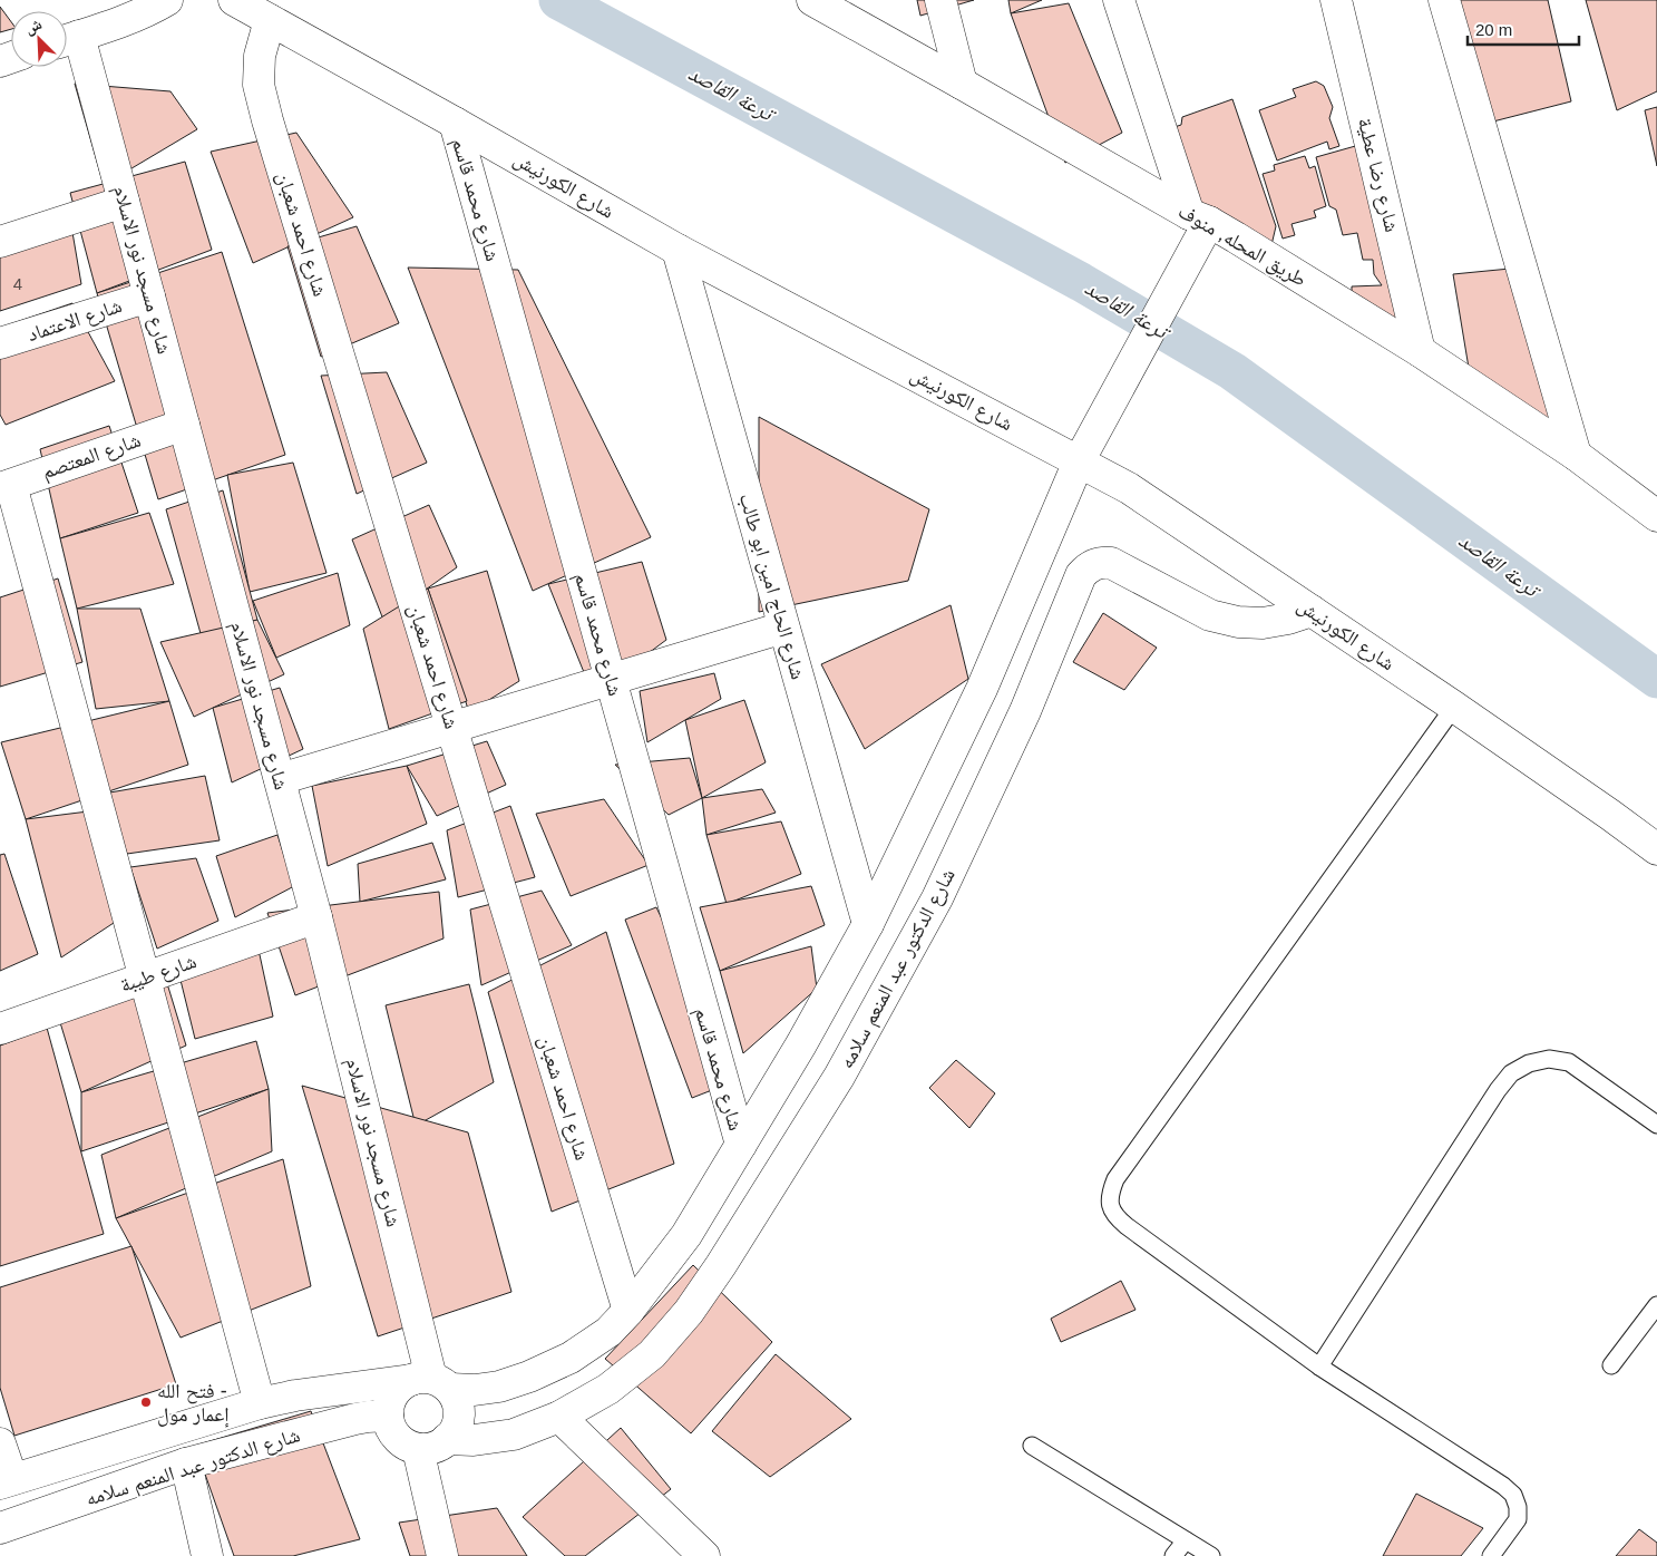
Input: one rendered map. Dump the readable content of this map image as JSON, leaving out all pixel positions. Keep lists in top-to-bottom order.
{
  "streets": {
    "street": [
      "شارع رضا عطية",
      "شارع الكورنيش",
      "شارع محمد قاسم",
      "شارع احمد شعبان",
      "طريق المحله, منوف",
      "شارع مسجد نور الاسلام",
      "شارع الاعتماد",
      "شارع المعتصم",
      "شارع الحاج امين ابو طالب",
      "شارع الدكتور عبد المنعم سلامه",
      "شارع طيبة"
    ]
  },
  "crossings": [
    ["شارع رضا عطية", "طريق المحله, منوف"],
    ["شارع الكورنيش", "شارع محمد قاسم"],
    ["شارع الكورنيش", "شارع احمد شعبان"],
    ["شارع الكورنيش", "شارع الحاج امين ابو طالب"],
    ["شارع الكورنيش", "شارع الدكتور عبد المنعم سلامه"],
    ["شارع محمد قاسم", "شارع الدكتور عبد المنعم سلامه"],
    ["شارع احمد شعبان", "شارع الدكتور عبد المنعم سلامه"],
    ["طريق المحله, منوف", "شارع الدكتور عبد المنعم سلامه"],
    ["شارع مسجد نور الاسلام", "شارع الاعتماد"],
    ["شارع مسجد نور الاسلام", "شارع المعتصم"],
    ["شارع مسجد نور الاسلام", "شارع الدكتور عبد المنعم سلامه"],
    ["شارع مسجد نور الاسلام", "شارع طيبة"],
    ["شارع الحاج امين ابو طالب", "شارع الدكتور عبد المنعم سلامه"]
  ],
  "water": ["ترعة القاصد"],
  "places": ["فتح الله - إعمار مول"],
  "house_numbers": ["4"],
  "scale_bar": "20 m",
  "north": "top left"
}
